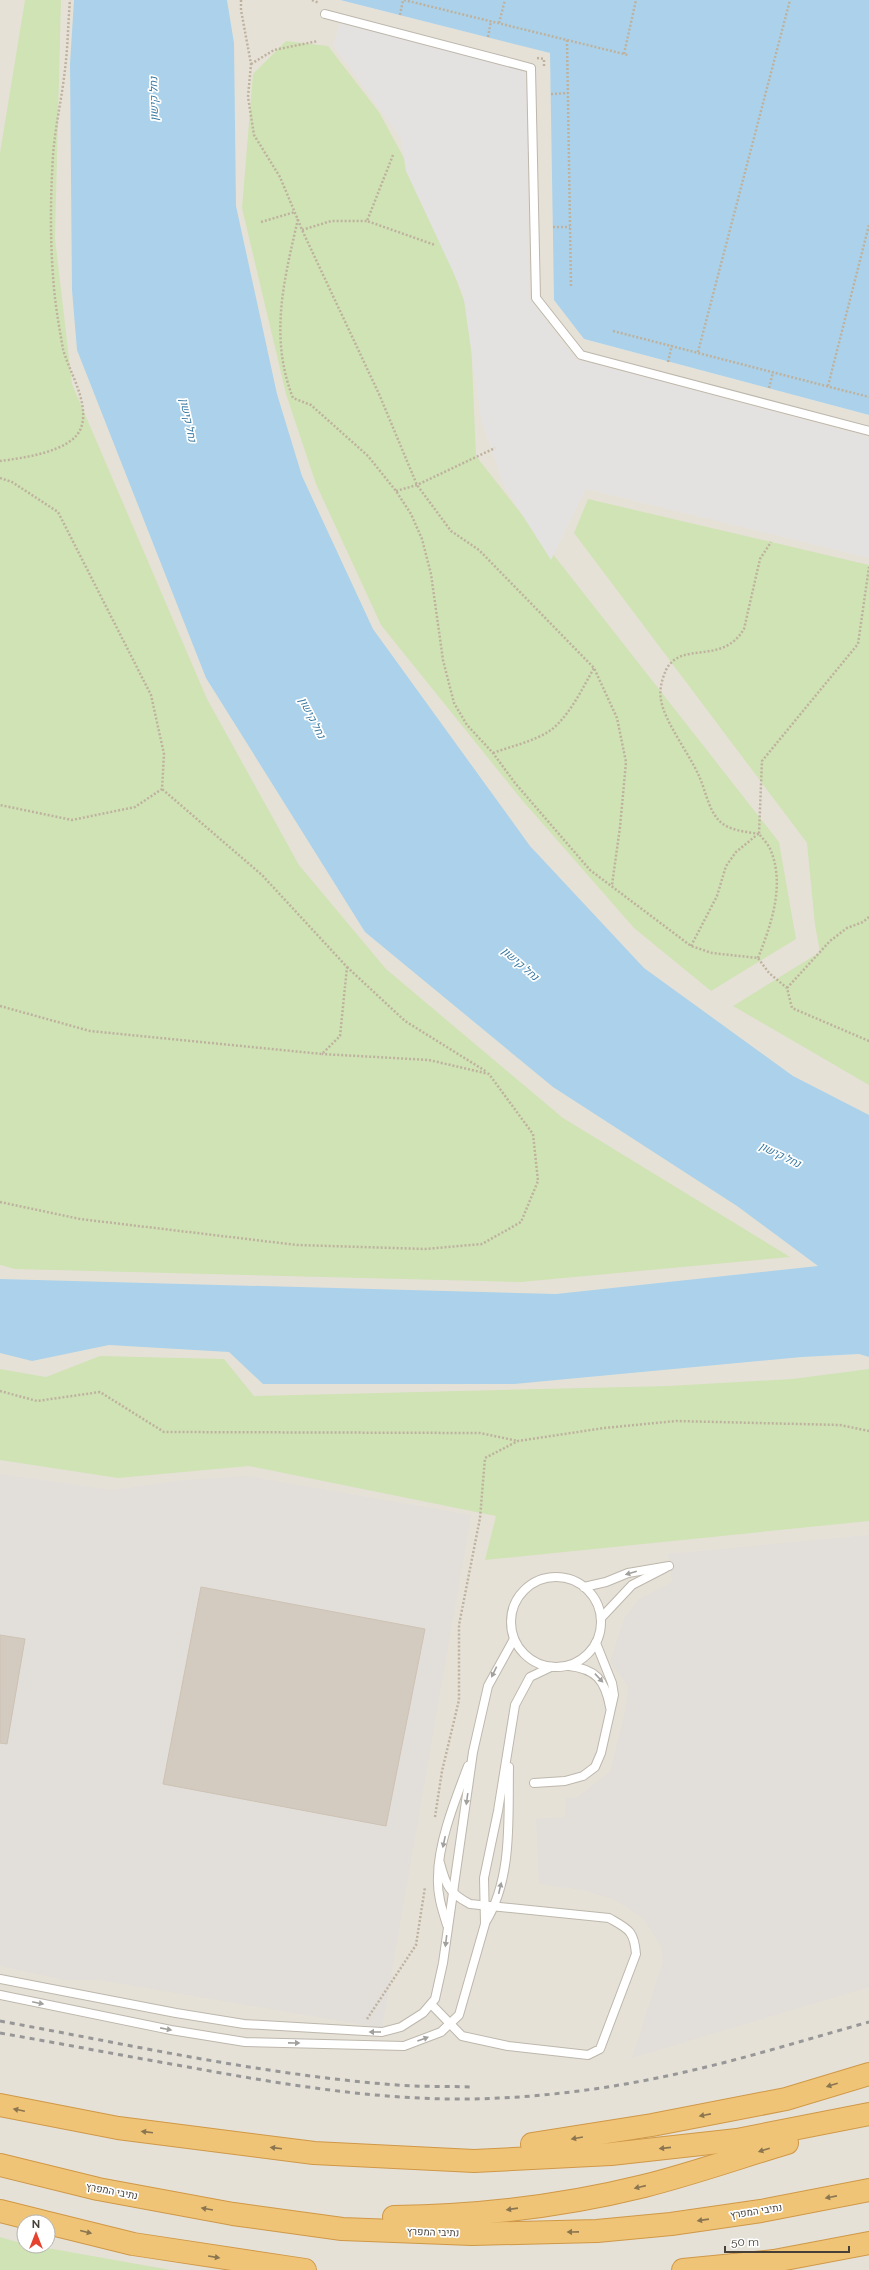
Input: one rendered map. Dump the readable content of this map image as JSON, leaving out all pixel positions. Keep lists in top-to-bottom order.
{
  "streets": {
    "highway": ["נתיבי המפרץ"]
  },
  "water": ["נחל קישון"],
  "scale_bar": "50 m",
  "north": "top"
}
